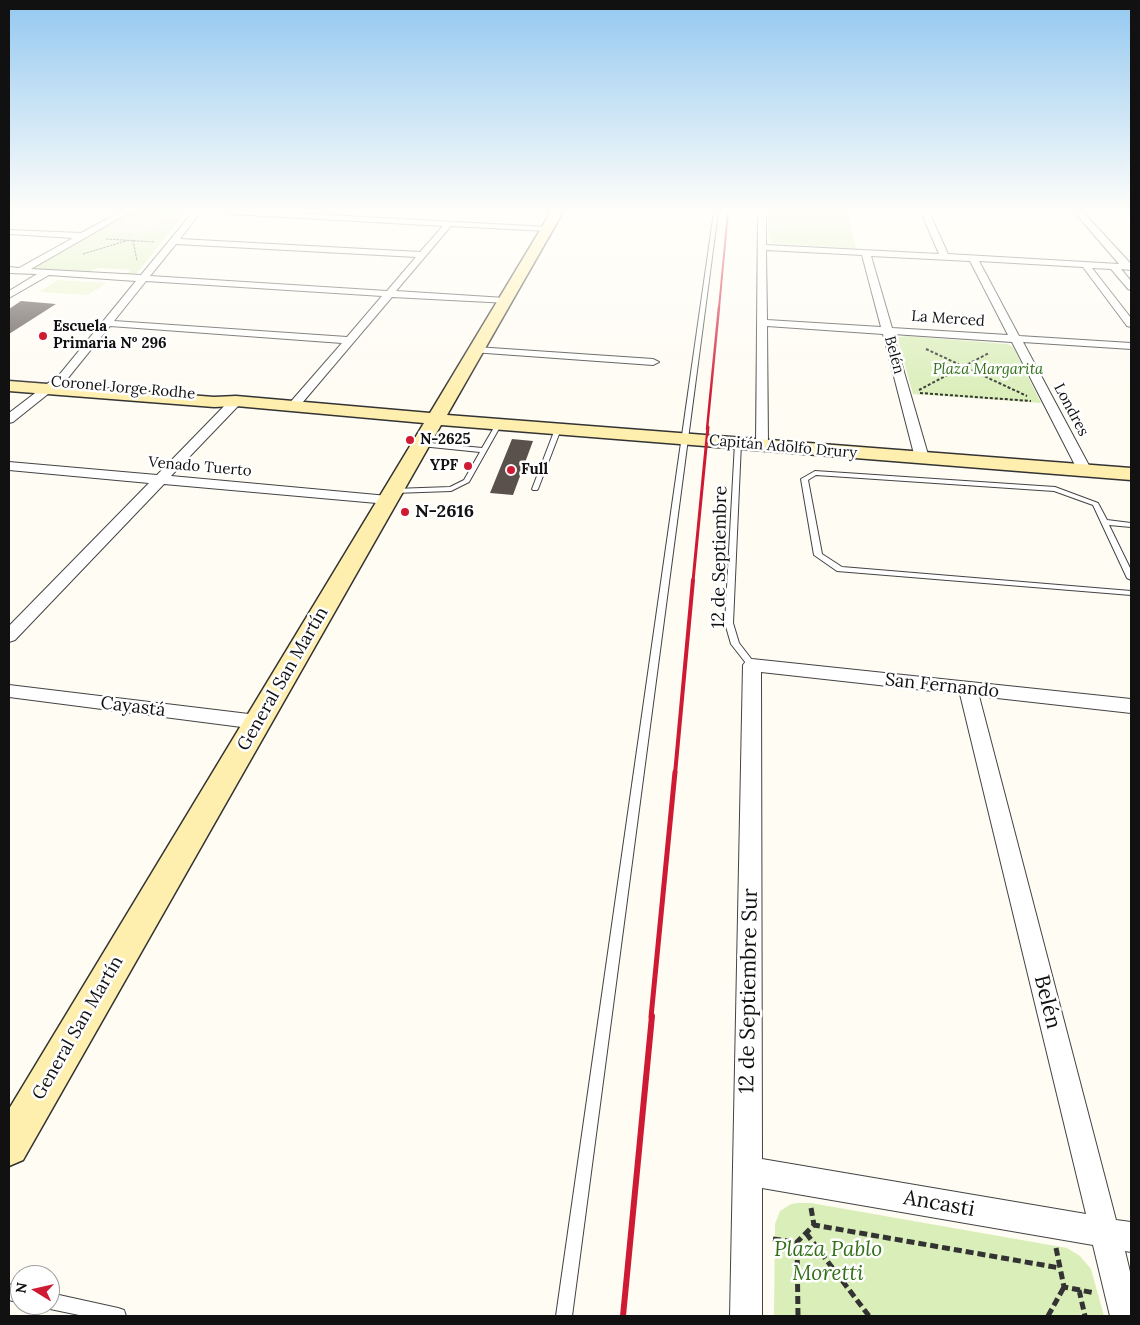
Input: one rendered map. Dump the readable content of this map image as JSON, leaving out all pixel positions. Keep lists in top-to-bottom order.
{
  "streets": {
    "main road": ["Coronel Jorge Rodhe", "Capitán Adolfo Drury", "General San Martín"],
    "street": [
      "La Merced",
      "Belén",
      "Londres",
      "Venado Tuerto",
      "San Fernando",
      "Cayastá",
      "12 de Septiembre Sur",
      "Ancasti"
    ],
    "lane": ["12 de Septiembre"]
  },
  "crossings": [
    ["La Merced", "Belén"],
    ["La Merced", "Londres"],
    ["Belén", "Capitán Adolfo Drury"],
    ["Belén", "San Fernando"],
    ["Belén", "Ancasti"],
    ["Coronel Jorge Rodhe", "Capitán Adolfo Drury"],
    ["Coronel Jorge Rodhe", "General San Martín"],
    ["Londres", "Capitán Adolfo Drury"],
    ["Capitán Adolfo Drury", "12 de Septiembre"],
    ["Capitán Adolfo Drury", "General San Martín"],
    ["Venado Tuerto", "General San Martín"],
    ["12 de Septiembre", "San Fernando"],
    ["12 de Septiembre", "12 de Septiembre Sur"],
    ["General San Martín", "Cayastá"],
    ["San Fernando", "12 de Septiembre Sur"],
    ["12 de Septiembre Sur", "Ancasti"]
  ],
  "parks": ["Plaza Margarita", "Plaza Pablo Moretti"],
  "places": [
    "Escuela Primaria Nº 296",
    "N-2625",
    "YPF",
    "Full",
    "N-2616"
  ],
  "north": "left"
}
